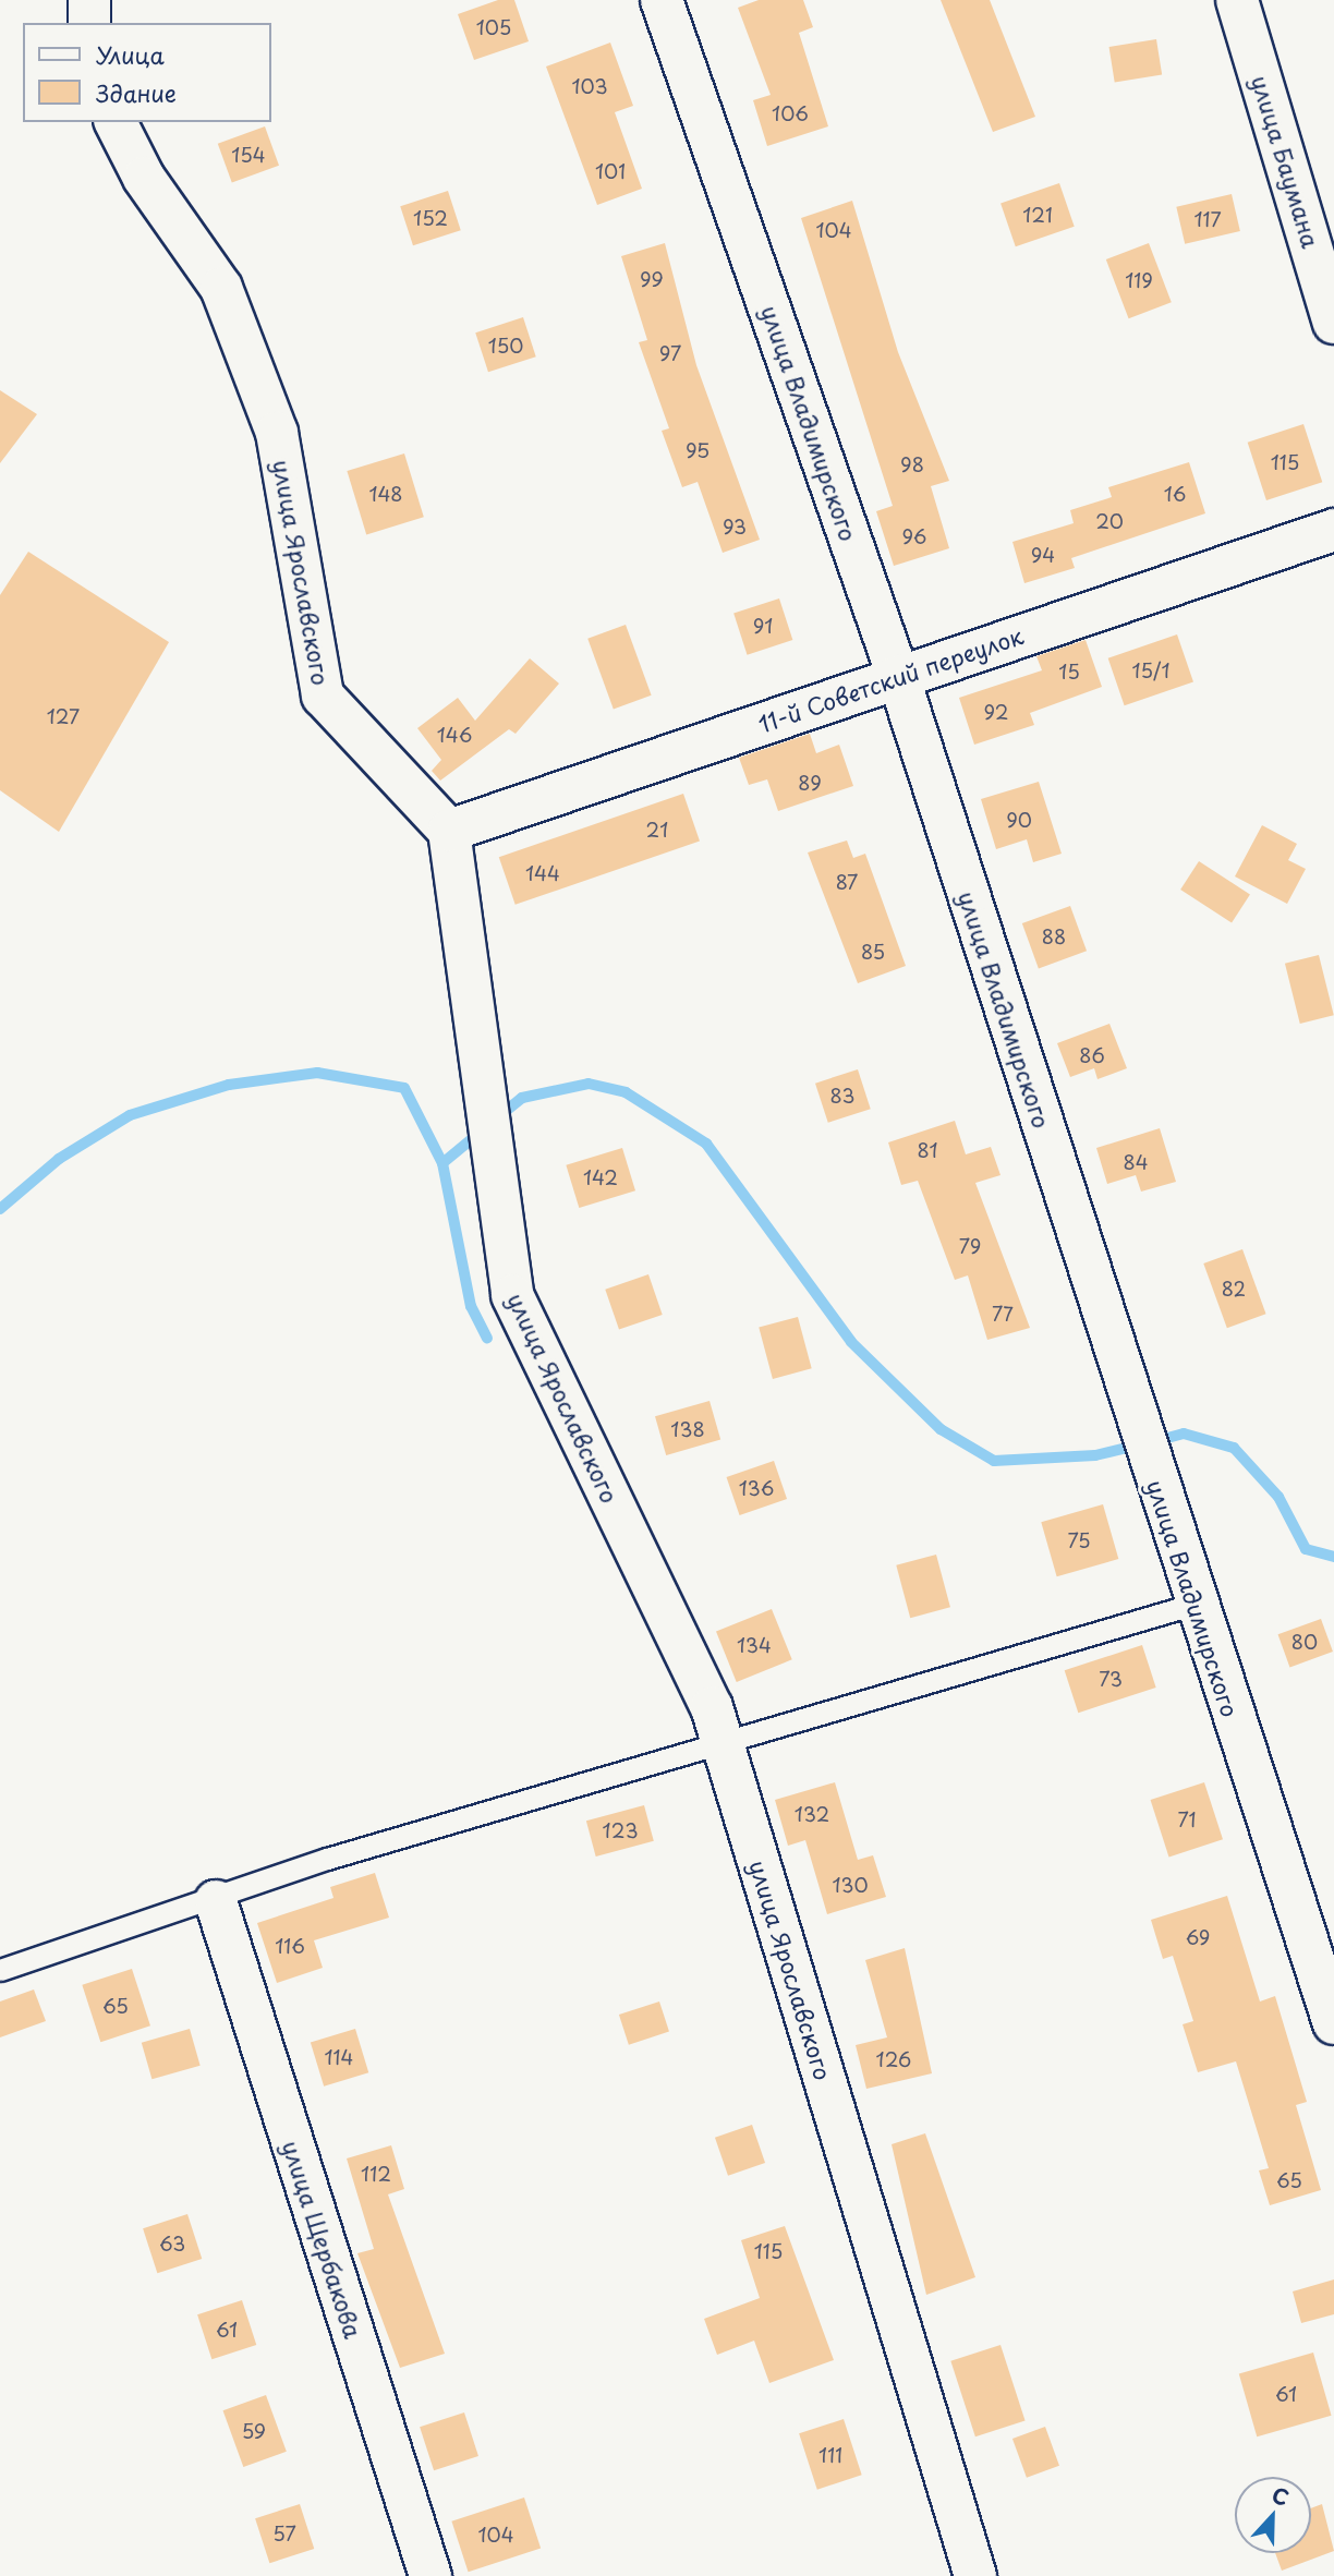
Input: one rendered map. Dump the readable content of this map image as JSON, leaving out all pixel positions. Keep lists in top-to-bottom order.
{
  "streets": {
    "street": [
      "улица Баумана",
      "улица Владимирского",
      "улица Ярославского",
      "11-й Советский переулок",
      "улица Щербакова"
    ]
  },
  "crossings": [
    ["улица Владимирского", "11-й Советский переулок"],
    ["улица Ярославского", "11-й Советский переулок"]
  ],
  "house_numbers": [
    "105",
    "103",
    "106",
    "154",
    "101",
    "121",
    "152",
    "117",
    "104",
    "99",
    "119",
    "150",
    "97",
    "95",
    "115",
    "98",
    "148",
    "16",
    "20",
    "93",
    "96",
    "94",
    "91",
    "15/1",
    "15",
    "92",
    "127",
    "146",
    "89",
    "90",
    "21",
    "144",
    "87",
    "88",
    "85",
    "86",
    "83",
    "81",
    "84",
    "142",
    "79",
    "82",
    "77",
    "138",
    "136",
    "75",
    "80",
    "134",
    "73",
    "132",
    "71",
    "123",
    "130",
    "69",
    "116",
    "65",
    "114",
    "126",
    "112",
    "65",
    "63",
    "115",
    "61",
    "61",
    "59",
    "111",
    "57",
    "104"
  ],
  "legend": ["Улица", "Здание"],
  "north": "top"
}
